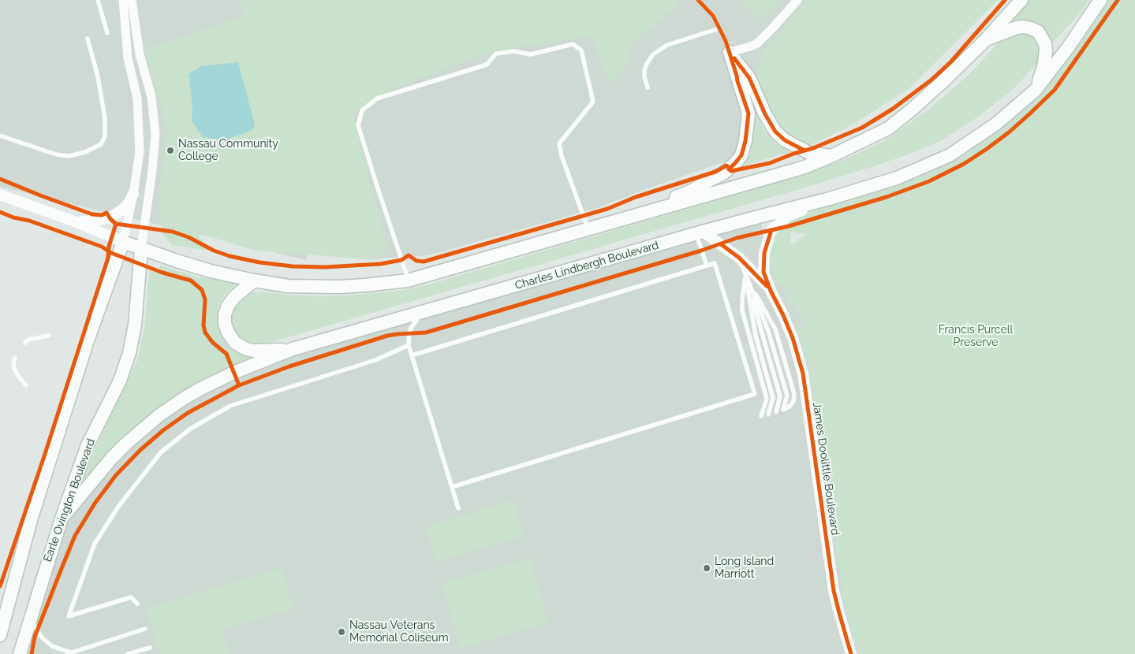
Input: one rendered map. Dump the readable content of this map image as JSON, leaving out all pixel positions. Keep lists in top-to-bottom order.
{
  "streets": {
    "main road": ["Charles Lindbergh Boulevard", "Earle Ovington Boulevard"],
    "street": ["James Doolittle Boulevard"]
  },
  "crossings": [
    ["Charles Lindbergh Boulevard", "James Doolittle Boulevard"],
    ["Charles Lindbergh Boulevard", "Earle Ovington Boulevard"]
  ],
  "parks": ["Francis Purcell Preserve"],
  "places": ["Nassau Community College", "Long Island Marriott", "Nassau Veterans Memorial Coliseum"]
}
